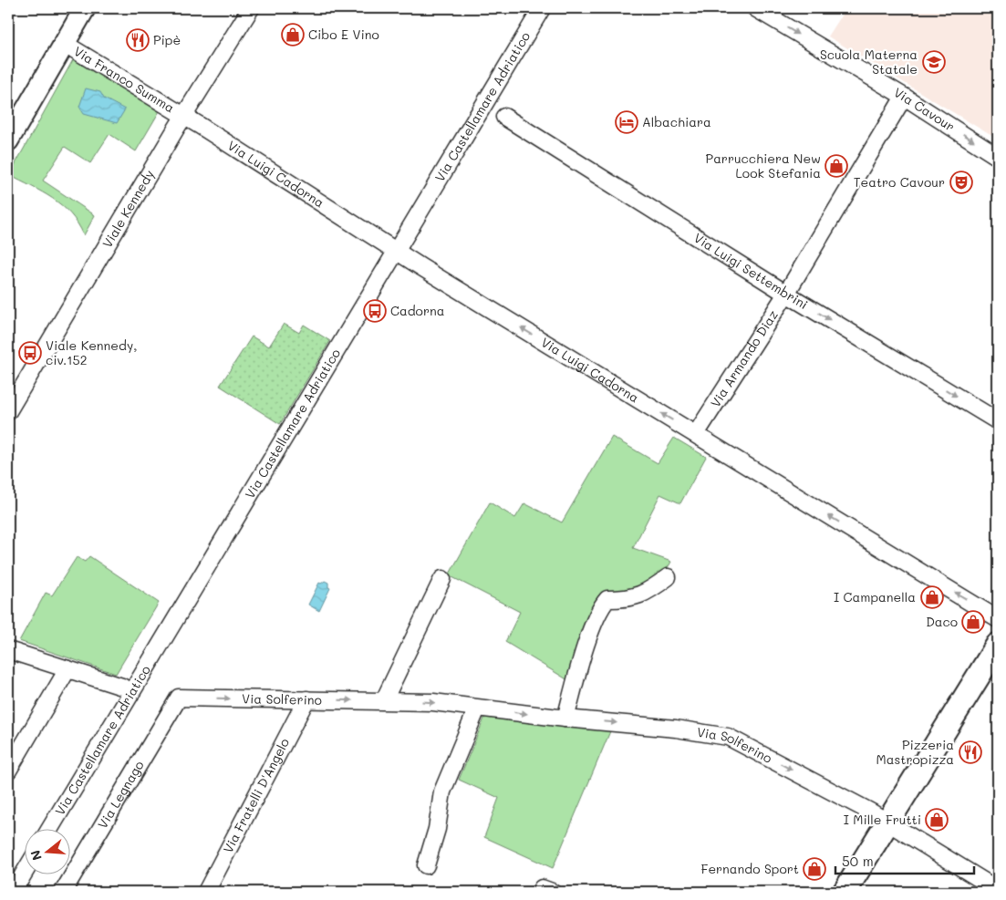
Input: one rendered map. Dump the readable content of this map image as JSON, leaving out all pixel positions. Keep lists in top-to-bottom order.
{
  "streets": {
    "street": [
      "Via Franco Summa",
      "Via Castellamare Adriatico",
      "Via Cavour",
      "Via Luigi Cadorna",
      "Viale Kennedy",
      "Via Luigi Settembrini",
      "Via Armando Diaz",
      "Via Solferino",
      "Via Legnago",
      "Via Fratelli D'Angelo"
    ]
  },
  "crossings": [
    ["Via Franco Summa", "Via Luigi Cadorna"],
    ["Via Franco Summa", "Viale Kennedy"],
    ["Via Castellamare Adriatico", "Via Luigi Cadorna"],
    ["Via Cavour", "Via Armando Diaz"],
    ["Via Luigi Cadorna", "Viale Kennedy"],
    ["Via Luigi Cadorna", "Via Armando Diaz"],
    ["Via Luigi Settembrini", "Via Armando Diaz"],
    ["Via Solferino", "Via Legnago"],
    ["Via Solferino", "Via Fratelli D'Angelo"]
  ],
  "one_way": [
    "Via Cavour",
    "Via Luigi Cadorna",
    "Via Luigi Settembrini",
    "Via Solferino"
  ],
  "places": {
    "shop": [
      "Cibo E Vino",
      "Parrucchiera New Look Stefania",
      "I Campanella",
      "Daco",
      "I Mille Frutti",
      "Fernando Sport"
    ],
    "restaurant": ["Pipè", "Pizzeria Mastropizza"],
    "school or university": ["Scuola Materna Statale"],
    "hotel": ["Albachiara"],
    "theatre": ["Teatro Cavour"],
    "bus stop": ["Cadorna", "Viale Kennedy, civ.152"]
  },
  "scale_bar": "50 m",
  "north": "left"
}
